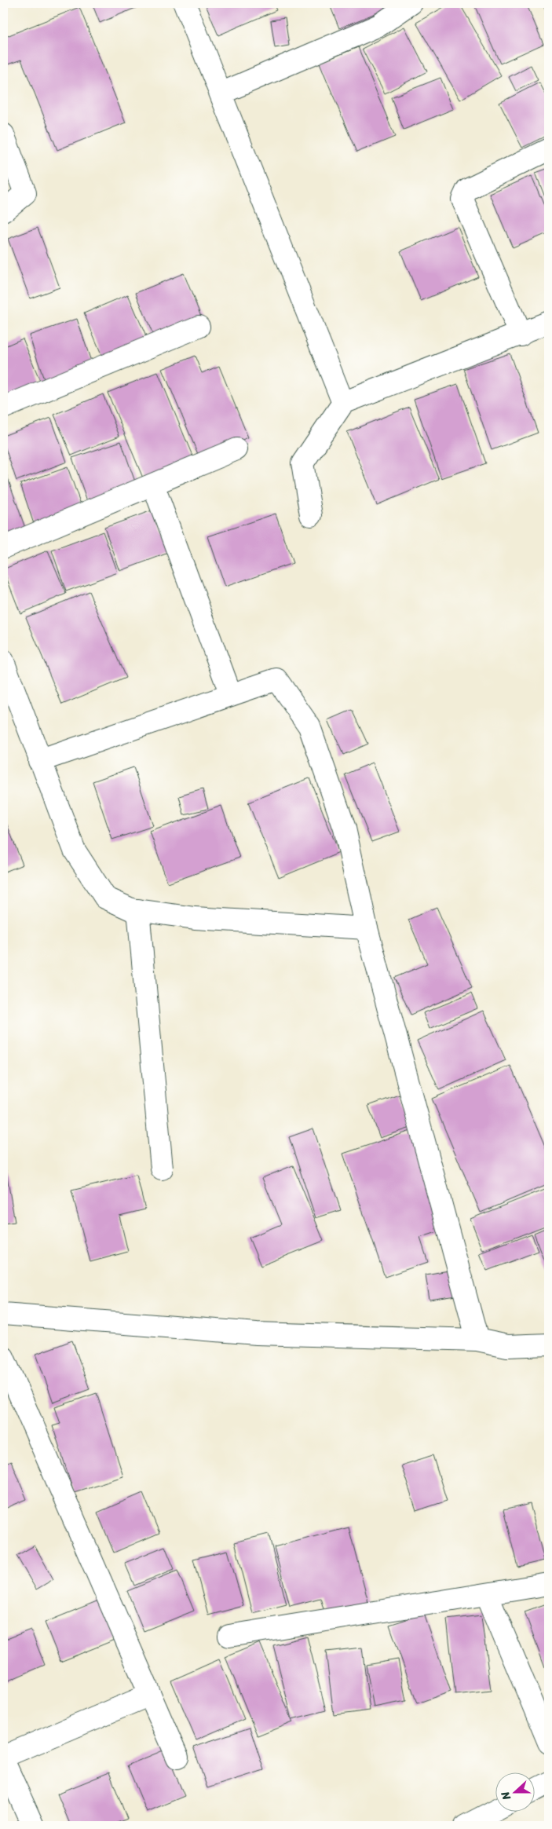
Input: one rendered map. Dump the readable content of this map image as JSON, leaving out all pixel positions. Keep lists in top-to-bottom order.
{
  "north": "left"
}
